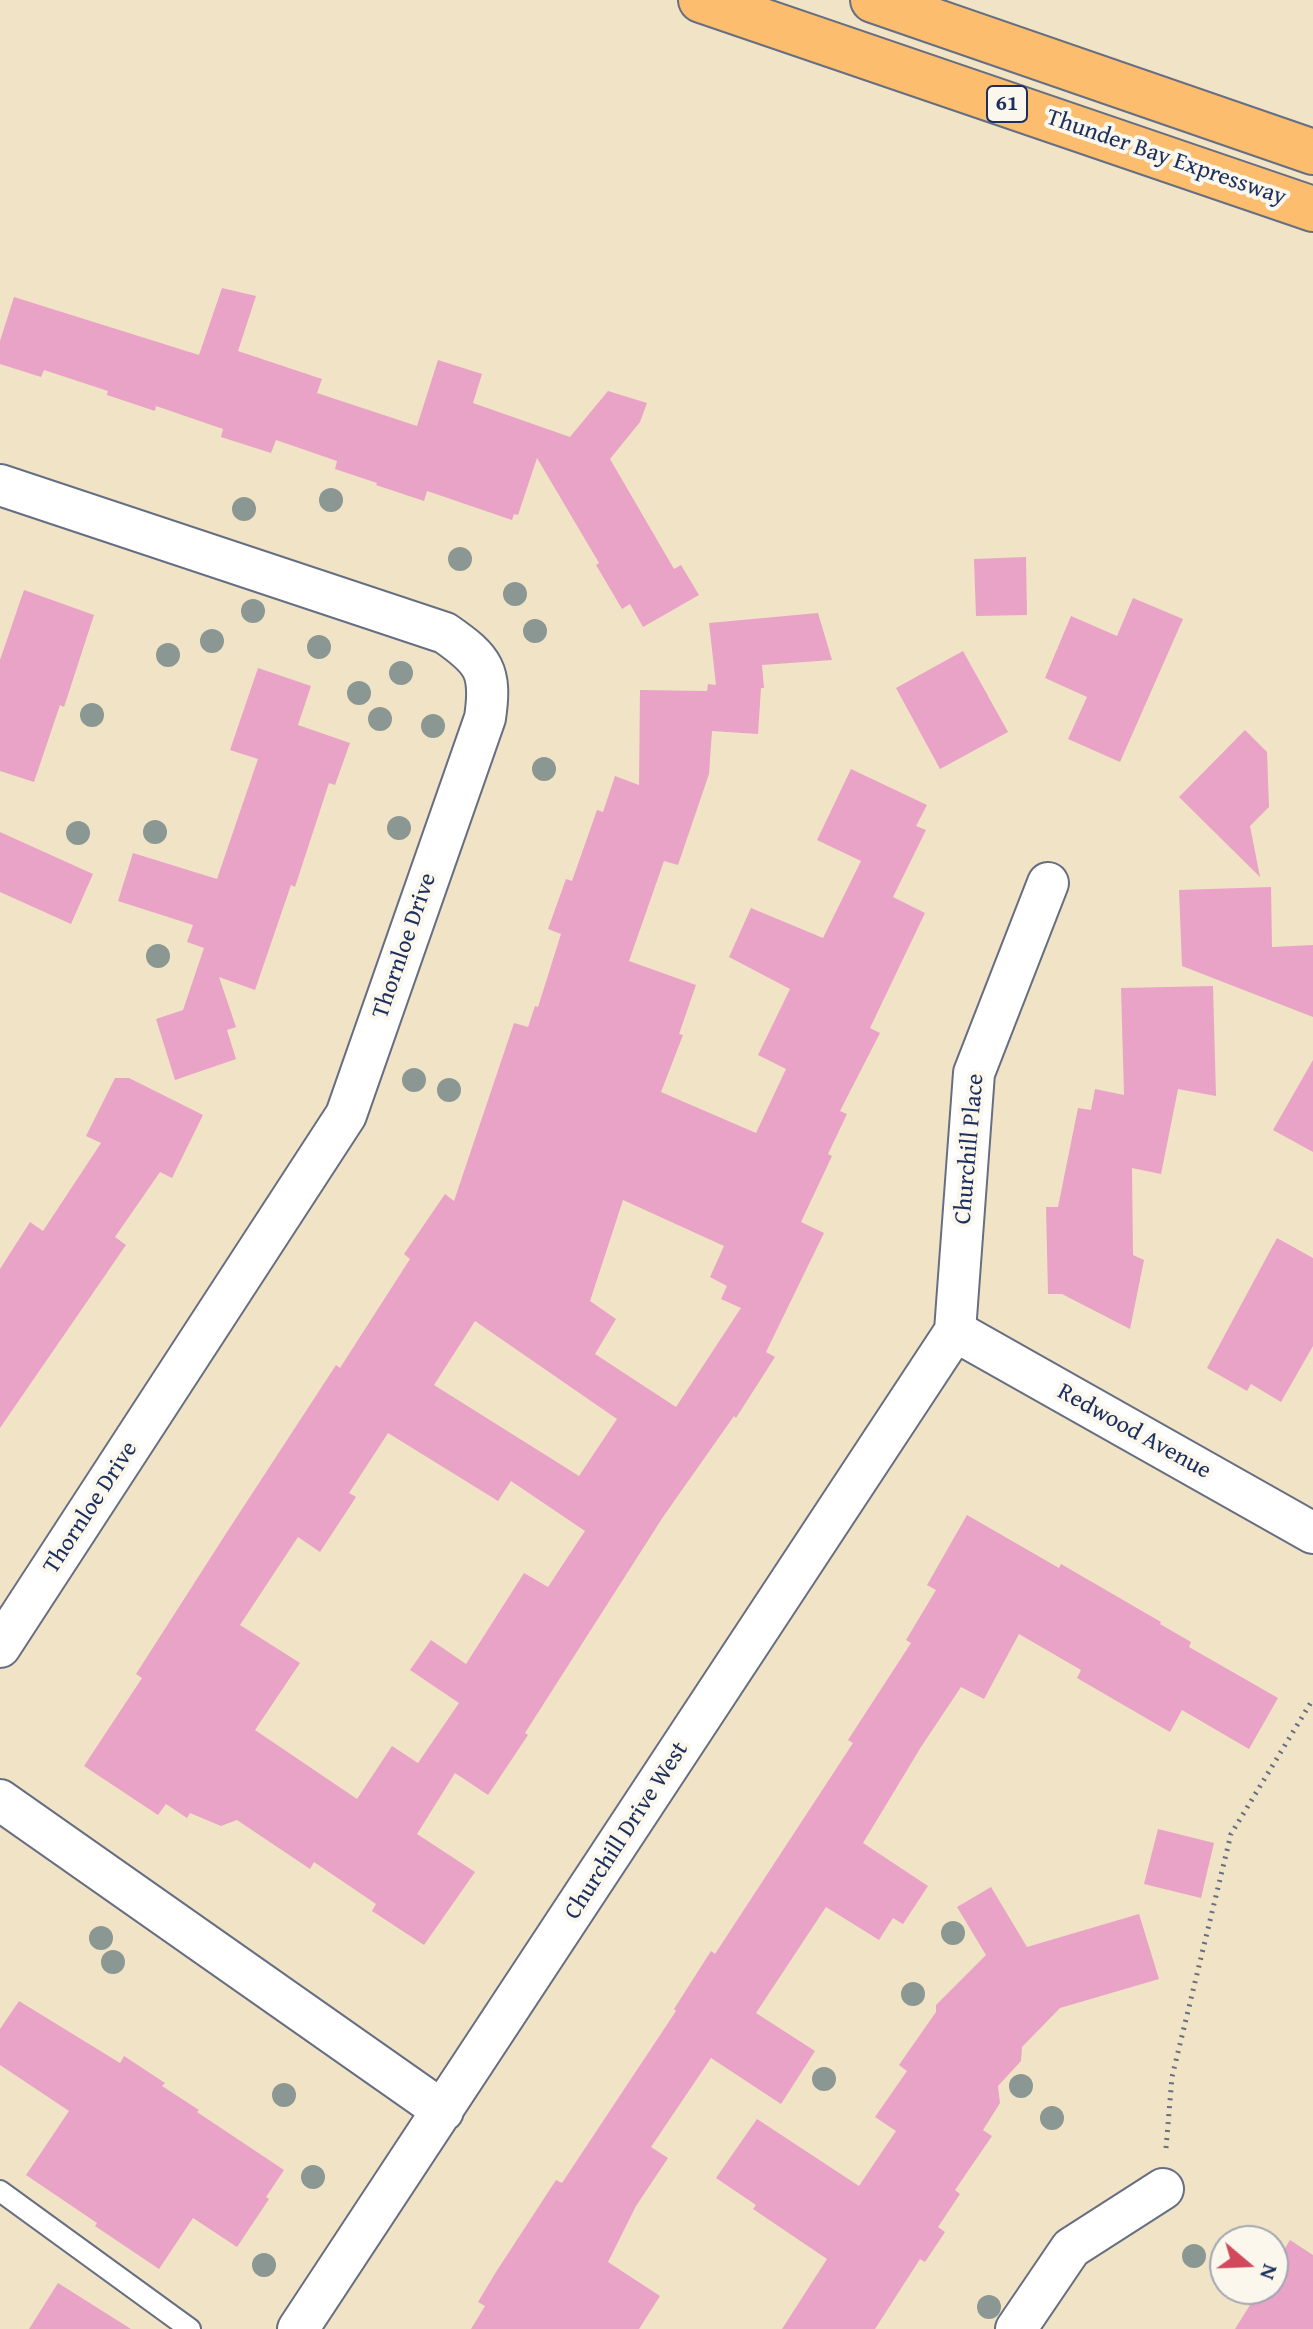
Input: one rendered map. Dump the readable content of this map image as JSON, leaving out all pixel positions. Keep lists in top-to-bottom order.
{
  "streets": {
    "highway": ["61", "Thunder Bay Expressway"],
    "street": [
      "Thornloe Drive",
      "Churchill Place",
      "Redwood Avenue",
      "Churchill Drive West"
    ]
  },
  "crossings": [
    ["Churchill Place", "Redwood Avenue"],
    ["Churchill Place", "Churchill Drive West"],
    ["Redwood Avenue", "Churchill Drive West"]
  ],
  "north": "right"
}
